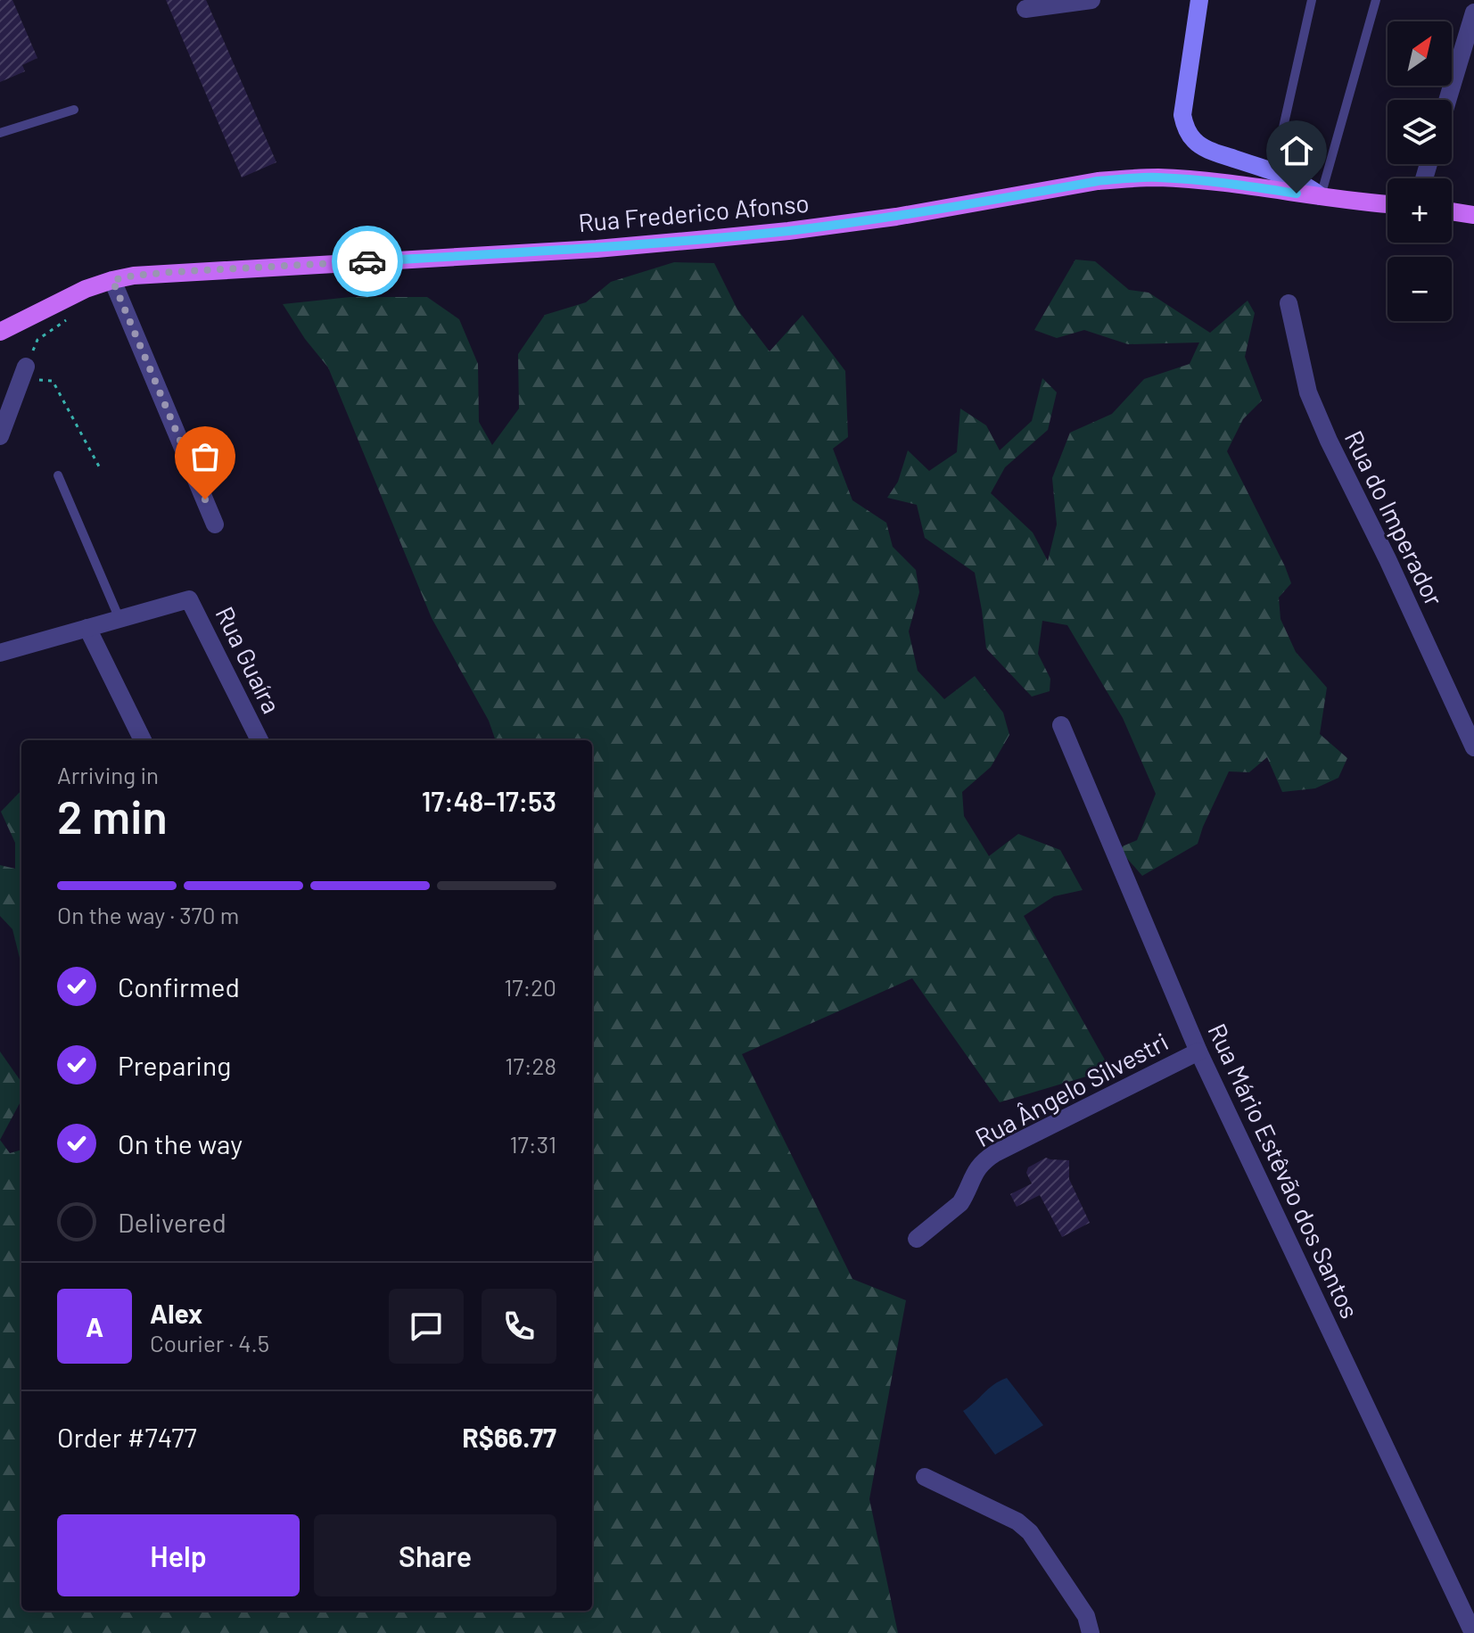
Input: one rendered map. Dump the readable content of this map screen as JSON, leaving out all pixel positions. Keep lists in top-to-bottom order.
{
  "streets": {
    "main road": ["Rua Frederico Afonso"],
    "street": [
      "Rua do Imperador",
      "Rua Guaíra",
      "Rua Ângelo Silvestri",
      "Rua Mário Estêvão dos Santos"
    ]
  },
  "crossings": [
    ["Rua Ângelo Silvestri", "Rua Mário Estêvão dos Santos"]
  ],
  "north": "top right",
  "page": {
    "map_buttons": ["+", "−"],
    "heading": ["2 min", "Arriving in", "17:48–17:53"],
    "panel": [
      "Alex",
      "Courier · 4.5",
      "Order #7477",
      "R$66.77"
    ],
    "bar": "On the way · 370 m",
    "list": [
      ["Confirmed", "17:20"],
      ["Preparing", "17:28"],
      ["On the way", "17:31"],
      "Delivered"
    ],
    "round": "A",
    "buttons": ["Help", "Share"]
  }
}
